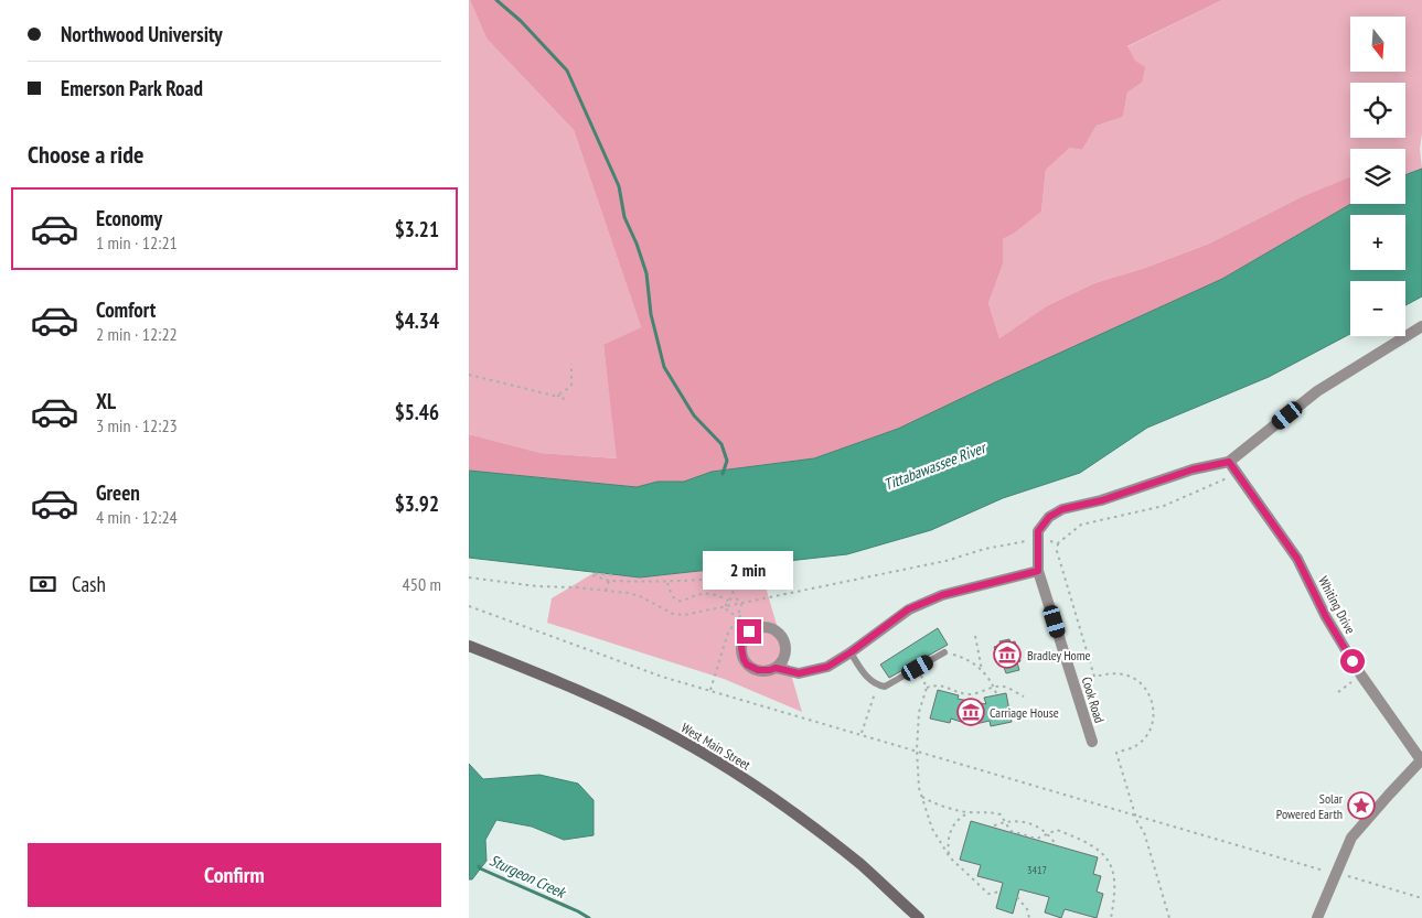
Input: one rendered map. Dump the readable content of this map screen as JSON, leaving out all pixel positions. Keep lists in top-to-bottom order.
{
  "streets": {
    "street": ["Whiting Drive", "Cook Road", "West Main Street"]
  },
  "water": ["Tittabawassee River", "Sturgeon Creek"],
  "places": {
    "museum": ["Bradley Home", "Carriage House"],
    "place": ["Solar Powered Earth"]
  },
  "house_numbers": ["3417"],
  "north": "bottom",
  "page": {
    "banner": ["Northwood University", "Emerson Park Road"],
    "map_buttons": ["+", "−"],
    "heading": "Choose a ride",
    "list": [
      {
        "name": "Economy",
        "note": "1 min · 12:21",
        "value": "$3.21"
      },
      {
        "name": "Comfort",
        "note": "2 min · 12:22",
        "value": "$4.34"
      },
      {
        "name": "XL",
        "note": "3 min · 12:23",
        "value": "$5.46"
      },
      {
        "name": "Green",
        "note": "4 min · 12:24",
        "value": "$3.92"
      }
    ],
    "bubble": "2 min",
    "pay": ["Cash", "450 m"],
    "buttons": "Confirm"
  }
}
